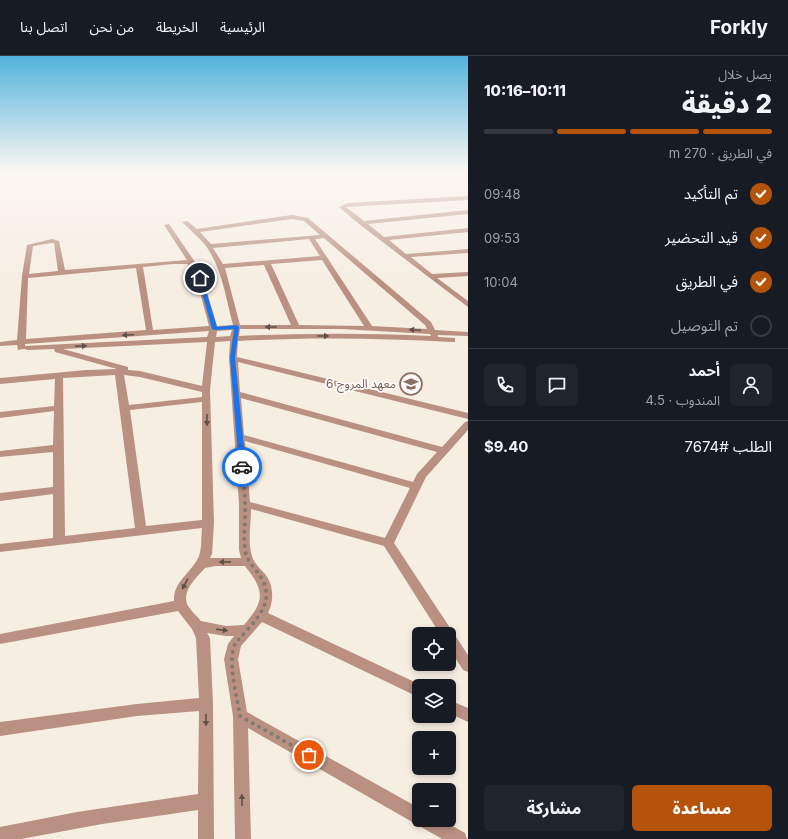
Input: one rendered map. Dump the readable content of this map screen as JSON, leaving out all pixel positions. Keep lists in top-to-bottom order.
{
  "places": {
    "school or university": ["معهد المروج 6"]
  },
  "page": {
    "header": "Forkly",
    "nav": [
      "الرئيسية",
      "الخريطة",
      "من نحن",
      "اتصل بنا"
    ],
    "heading": ["2 دقيقة", "يصل خلال", "10:11–10:16"],
    "panel": [
      "أحمد",
      "المندوب · 4.5",
      "الطلب #7674",
      "$9.40"
    ],
    "bar": "في الطريق · 270 m",
    "list": [
      ["تم التأكيد", "09:48"],
      ["قيد التحضير", "09:53"],
      ["في الطريق", "10:04"],
      "تم التوصيل"
    ],
    "map_buttons": ["+", "−"],
    "buttons": ["مساعدة", "مشاركة"]
  }
}
